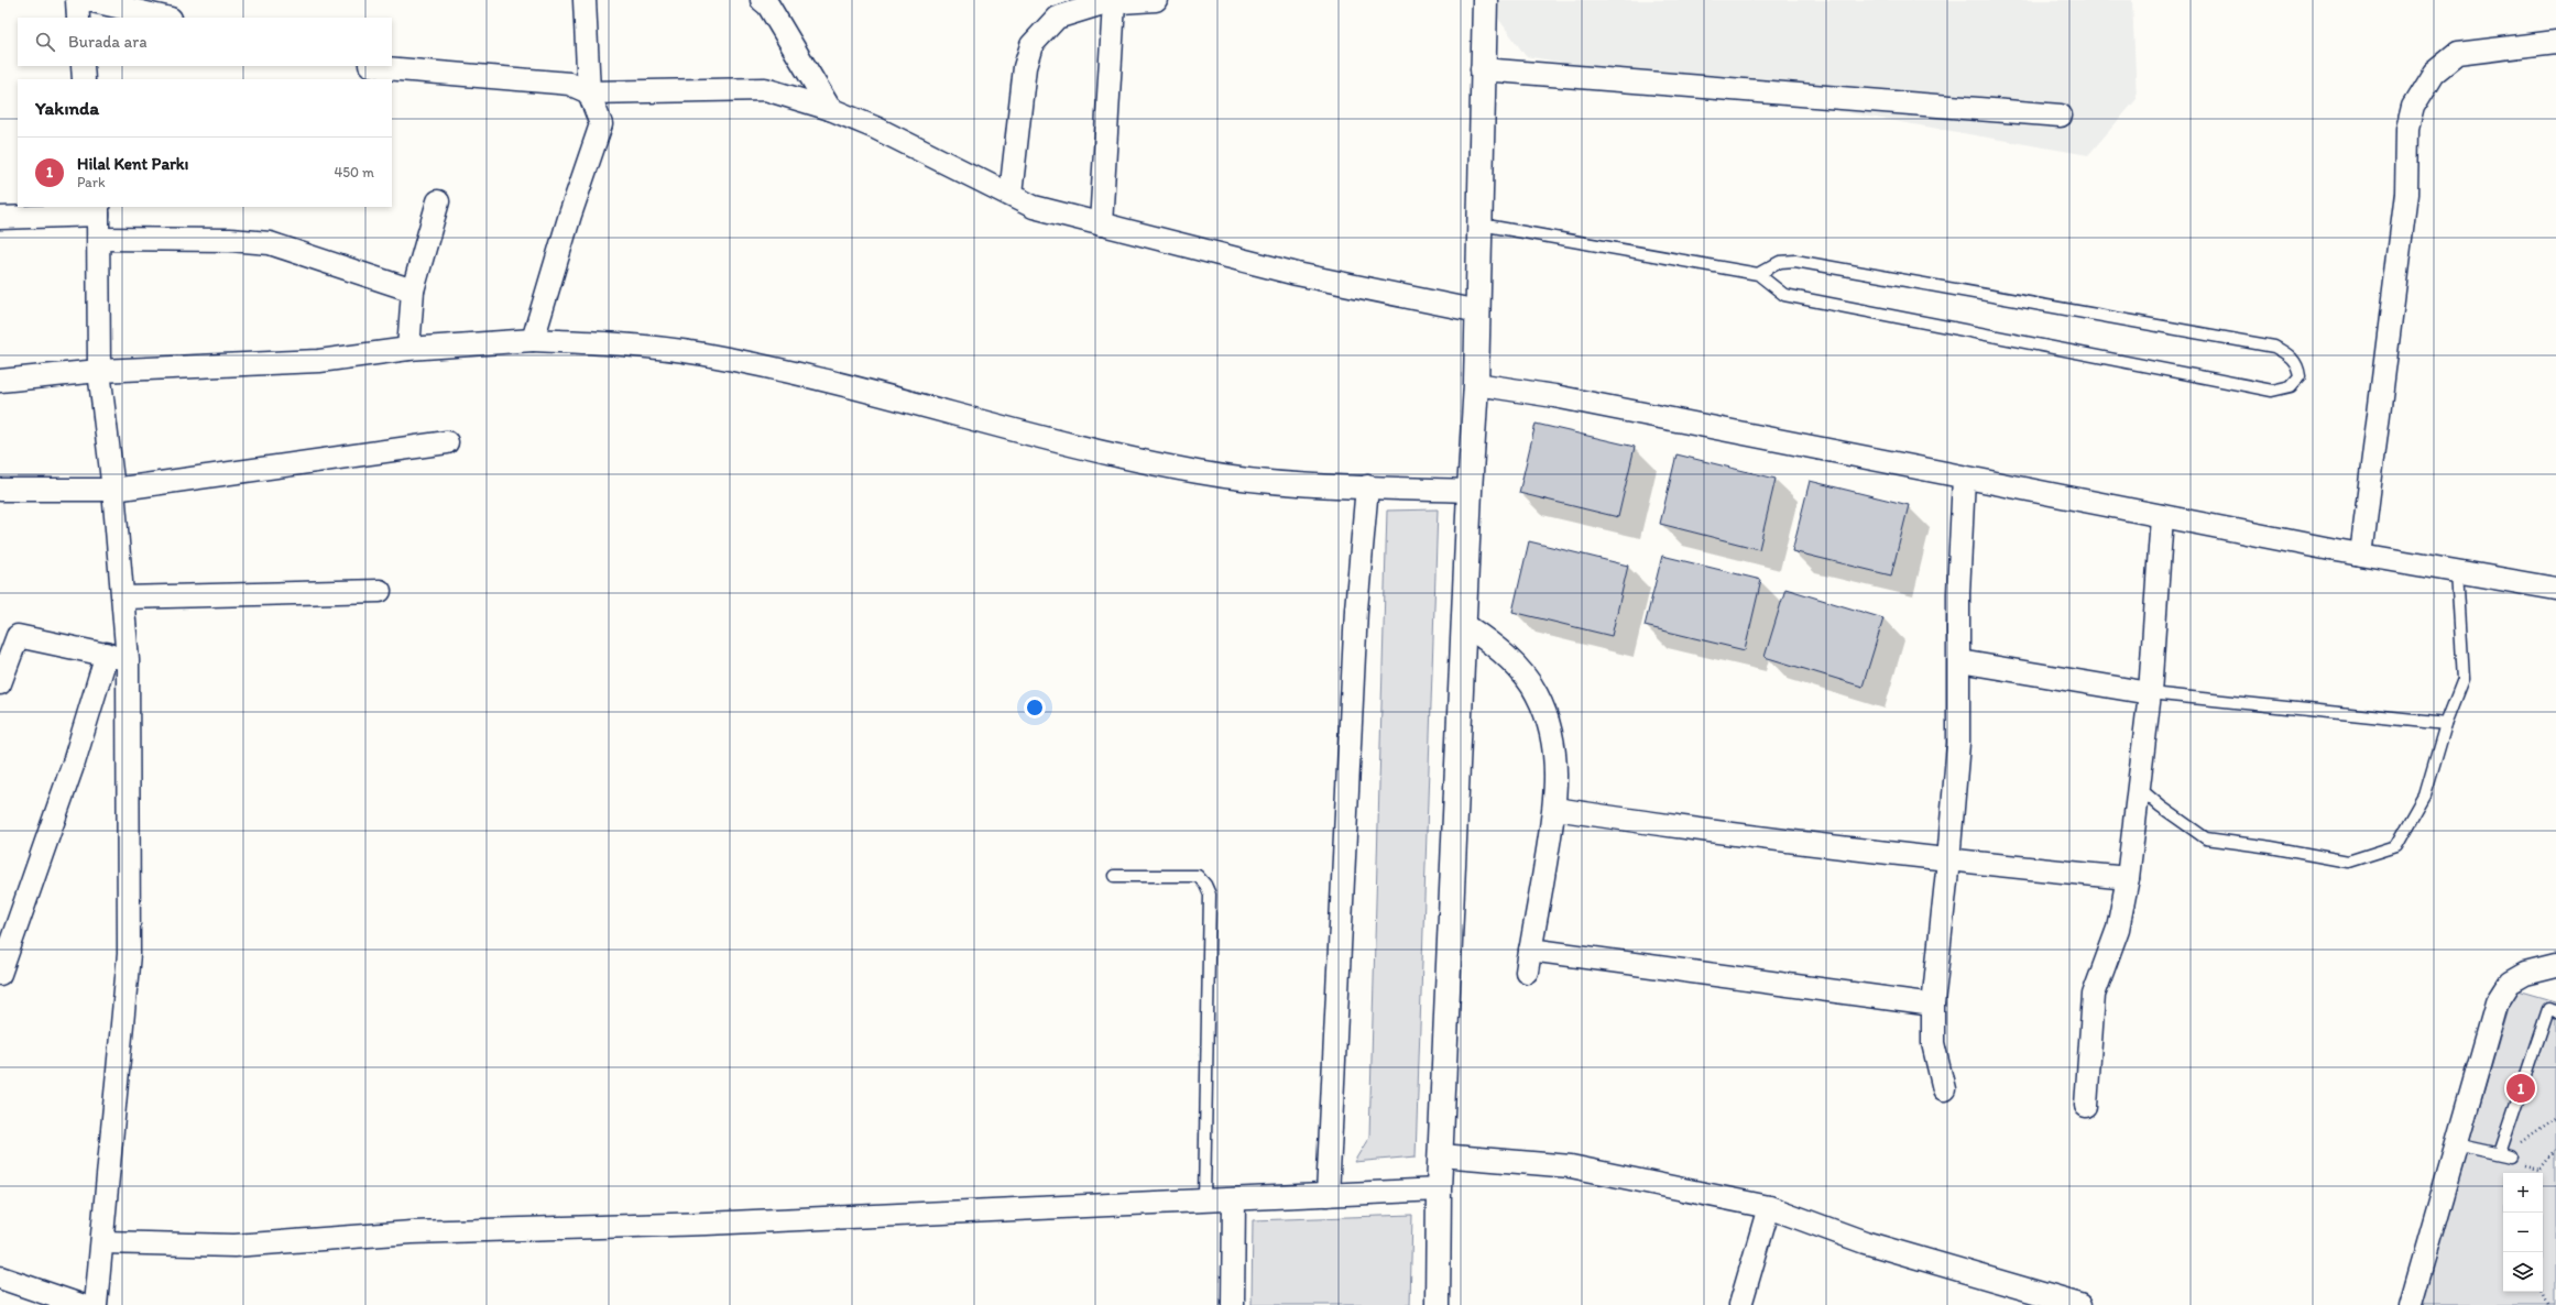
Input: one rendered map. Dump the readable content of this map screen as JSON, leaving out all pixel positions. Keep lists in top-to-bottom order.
{
  "page": {
    "search": "Burada ara",
    "heading": "Yakında",
    "list": [
      {
        "mark": "1",
        "name": "Hilal Kent Parkı",
        "note": "Park",
        "value": "450 m"
      }
    ],
    "pins": "1",
    "map_buttons": ["+", "−"]
  }
}
